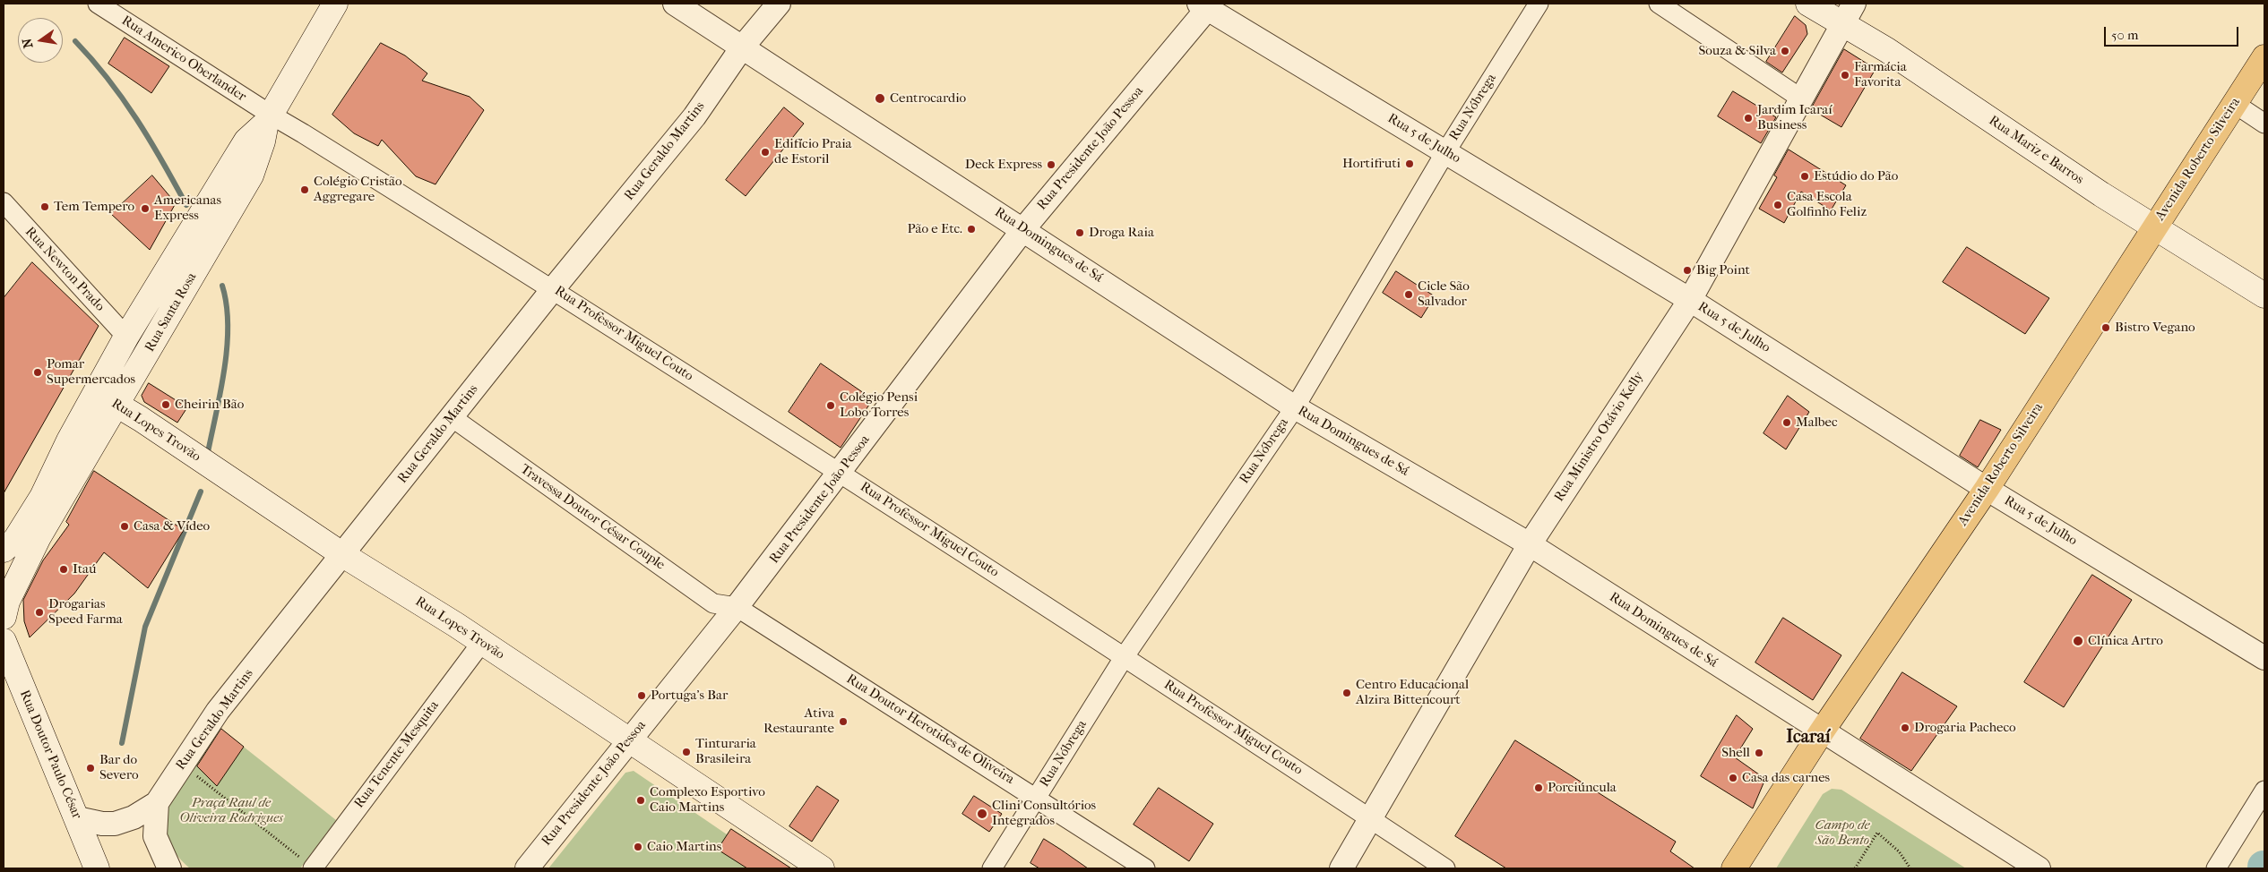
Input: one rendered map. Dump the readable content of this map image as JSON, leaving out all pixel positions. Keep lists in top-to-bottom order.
{
  "streets": {
    "main road": [
      "Rua Mariz e Barros",
      "Avenida Roberto Silveira",
      "Rua Santa Rosa",
      "Rua Lopes Trovão",
      "Rua Doutor Paulo César"
    ],
    "street": [
      "Rua Americo Oberlander",
      "Rua Nóbrega",
      "Rua 5 de Julho",
      "Rua Presidente João Pessoa",
      "Rua Geraldo Martins",
      "Rua Domingues de Sá",
      "Rua Newton Prado",
      "Rua Professor Miguel Couto",
      "Rua Ministro Otávio Kelly",
      "Travessa Doutor César Couple",
      "Rua Doutor Herotides de Oliveira",
      "Rua Tenente Mesquita"
    ]
  },
  "crossings": [
    ["Rua Americo Oberlander", "Rua Santa Rosa"],
    ["Rua Americo Oberlander", "Rua Professor Miguel Couto"],
    ["Rua Nóbrega", "Rua 5 de Julho"],
    ["Rua Nóbrega", "Rua Domingues de Sá"],
    ["Rua Nóbrega", "Rua Professor Miguel Couto"],
    ["Rua Nóbrega", "Rua Doutor Herotides de Oliveira"],
    ["Rua 5 de Julho", "Rua Presidente João Pessoa"],
    ["Rua 5 de Julho", "Avenida Roberto Silveira"],
    ["Rua 5 de Julho", "Rua Ministro Otávio Kelly"],
    ["Rua Presidente João Pessoa", "Rua Domingues de Sá"],
    ["Rua Presidente João Pessoa", "Rua Professor Miguel Couto"],
    ["Rua Presidente João Pessoa", "Rua Lopes Trovão"],
    ["Rua Presidente João Pessoa", "Travessa Doutor César Couple"],
    ["Rua Presidente João Pessoa", "Rua Doutor Herotides de Oliveira"],
    ["Rua Mariz e Barros", "Avenida Roberto Silveira"],
    ["Rua Mariz e Barros", "Rua Ministro Otávio Kelly"],
    ["Rua Geraldo Martins", "Rua Domingues de Sá"],
    ["Rua Geraldo Martins", "Rua Professor Miguel Couto"],
    ["Rua Geraldo Martins", "Rua Lopes Trovão"],
    ["Rua Geraldo Martins", "Travessa Doutor César Couple"],
    ["Rua Geraldo Martins", "Rua Doutor Paulo César"],
    ["Avenida Roberto Silveira", "Rua Domingues de Sá"],
    ["Rua Domingues de Sá", "Rua Ministro Otávio Kelly"],
    ["Rua Newton Prado", "Rua Santa Rosa"],
    ["Rua Santa Rosa", "Rua Professor Miguel Couto"],
    ["Rua Santa Rosa", "Rua Lopes Trovão"],
    ["Rua Professor Miguel Couto", "Rua Ministro Otávio Kelly"],
    ["Rua Lopes Trovão", "Rua Tenente Mesquita"],
    ["Travessa Doutor César Couple", "Rua Doutor Herotides de Oliveira"]
  ],
  "districts": ["Icaraí"],
  "parks": ["Praça Raul de Oliveira Rodrigues", "Campo de São Bento"],
  "places": [
    "Souza & Silva",
    "Farmácia Favorita",
    "Centrocardio",
    "Jardim Icaraí Business",
    "Edifício Praia de Estoril",
    "Hortifruti",
    "Deck Express",
    "Estúdio do Pão",
    "Colégio Cristão Aggregare",
    "Casa Escola Golfinho Feliz",
    "Tem Tempero",
    "Americanas Express",
    "Pão e Etc.",
    "Droga Raia",
    "Big Point",
    "Cicle São Salvador",
    "Bistro Vegano",
    "Pomar Supermercados",
    "Cheirin Bão",
    "Colégio Pensi Lobo Torres",
    "Malbec",
    "Casa & Vídeo",
    "Itaú",
    "Drogarias Speed Farma",
    "Clínica Artro",
    "Centro Educacional Alzira Bittencourt",
    "Portuga's Bar",
    "Ativa Restaurante",
    "Drogaria Pacheco",
    "Tinturaria Brasileira",
    "Shell",
    "Bar do Severo",
    "Casa das carnes",
    "Porciúncula",
    "Complexo Esportivo Caio Martins",
    "Clini Consultórios Integrados",
    "Caio Martins"
  ],
  "scale_bar": "50 m",
  "north": "left"
}
